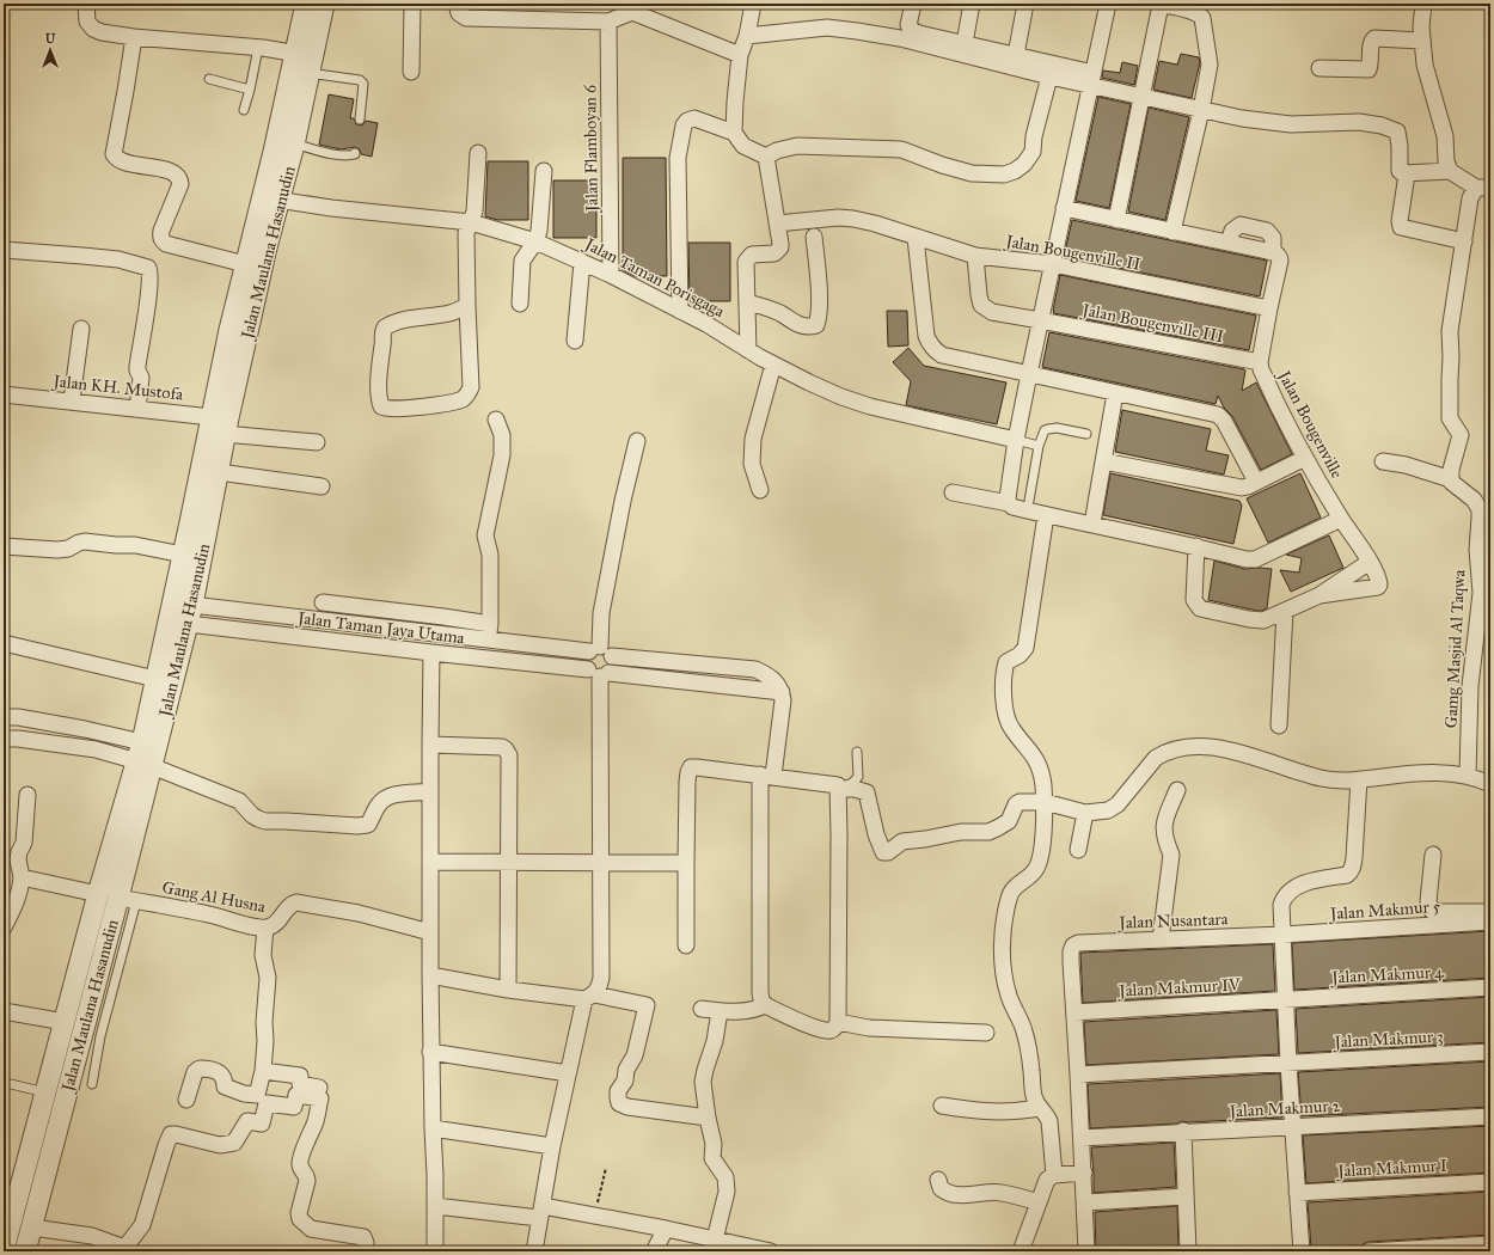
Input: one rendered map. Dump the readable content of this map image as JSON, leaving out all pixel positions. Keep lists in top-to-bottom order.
{
  "streets": {
    "street": [
      "Jalan Flamboyan 6",
      "Jalan Maulana Hasanudin",
      "Jalan Bougenville II",
      "Jalan Taman Porisgaga",
      "Jalan Bougenville III",
      "Jalan KH. Mustofa",
      "Jalan Bougenville",
      "Jalan Taman Jaya Utama",
      "Gamg Masjid Al Taqwa",
      "Gang Al Husna",
      "Jalan Makmur 5",
      "Jalan Nusantara",
      "Jalan Makmur 4",
      "Jalan Makmur IV",
      "Jalan Makmur 3",
      "Jalan Makmur 2",
      "Jalan Makmur I"
    ]
  },
  "crossings": [
    ["Jalan Flamboyan 6", "Jalan Taman Porisgaga"],
    ["Jalan Maulana Hasanudin", "Jalan Taman Porisgaga"],
    ["Jalan Maulana Hasanudin", "Jalan KH. Mustofa"],
    ["Jalan Maulana Hasanudin", "Jalan Taman Jaya Utama"],
    ["Jalan Maulana Hasanudin", "Gang Al Husna"],
    ["Jalan Bougenville II", "Jalan Bougenville III"],
    ["Jalan Bougenville II", "Jalan Bougenville"],
    ["Jalan Bougenville III", "Jalan Bougenville"],
    ["Jalan Makmur 5", "Jalan Nusantara"],
    ["Jalan Nusantara", "Jalan Makmur IV"],
    ["Jalan Makmur 4", "Jalan Makmur IV"]
  ],
  "north": "top"
}
